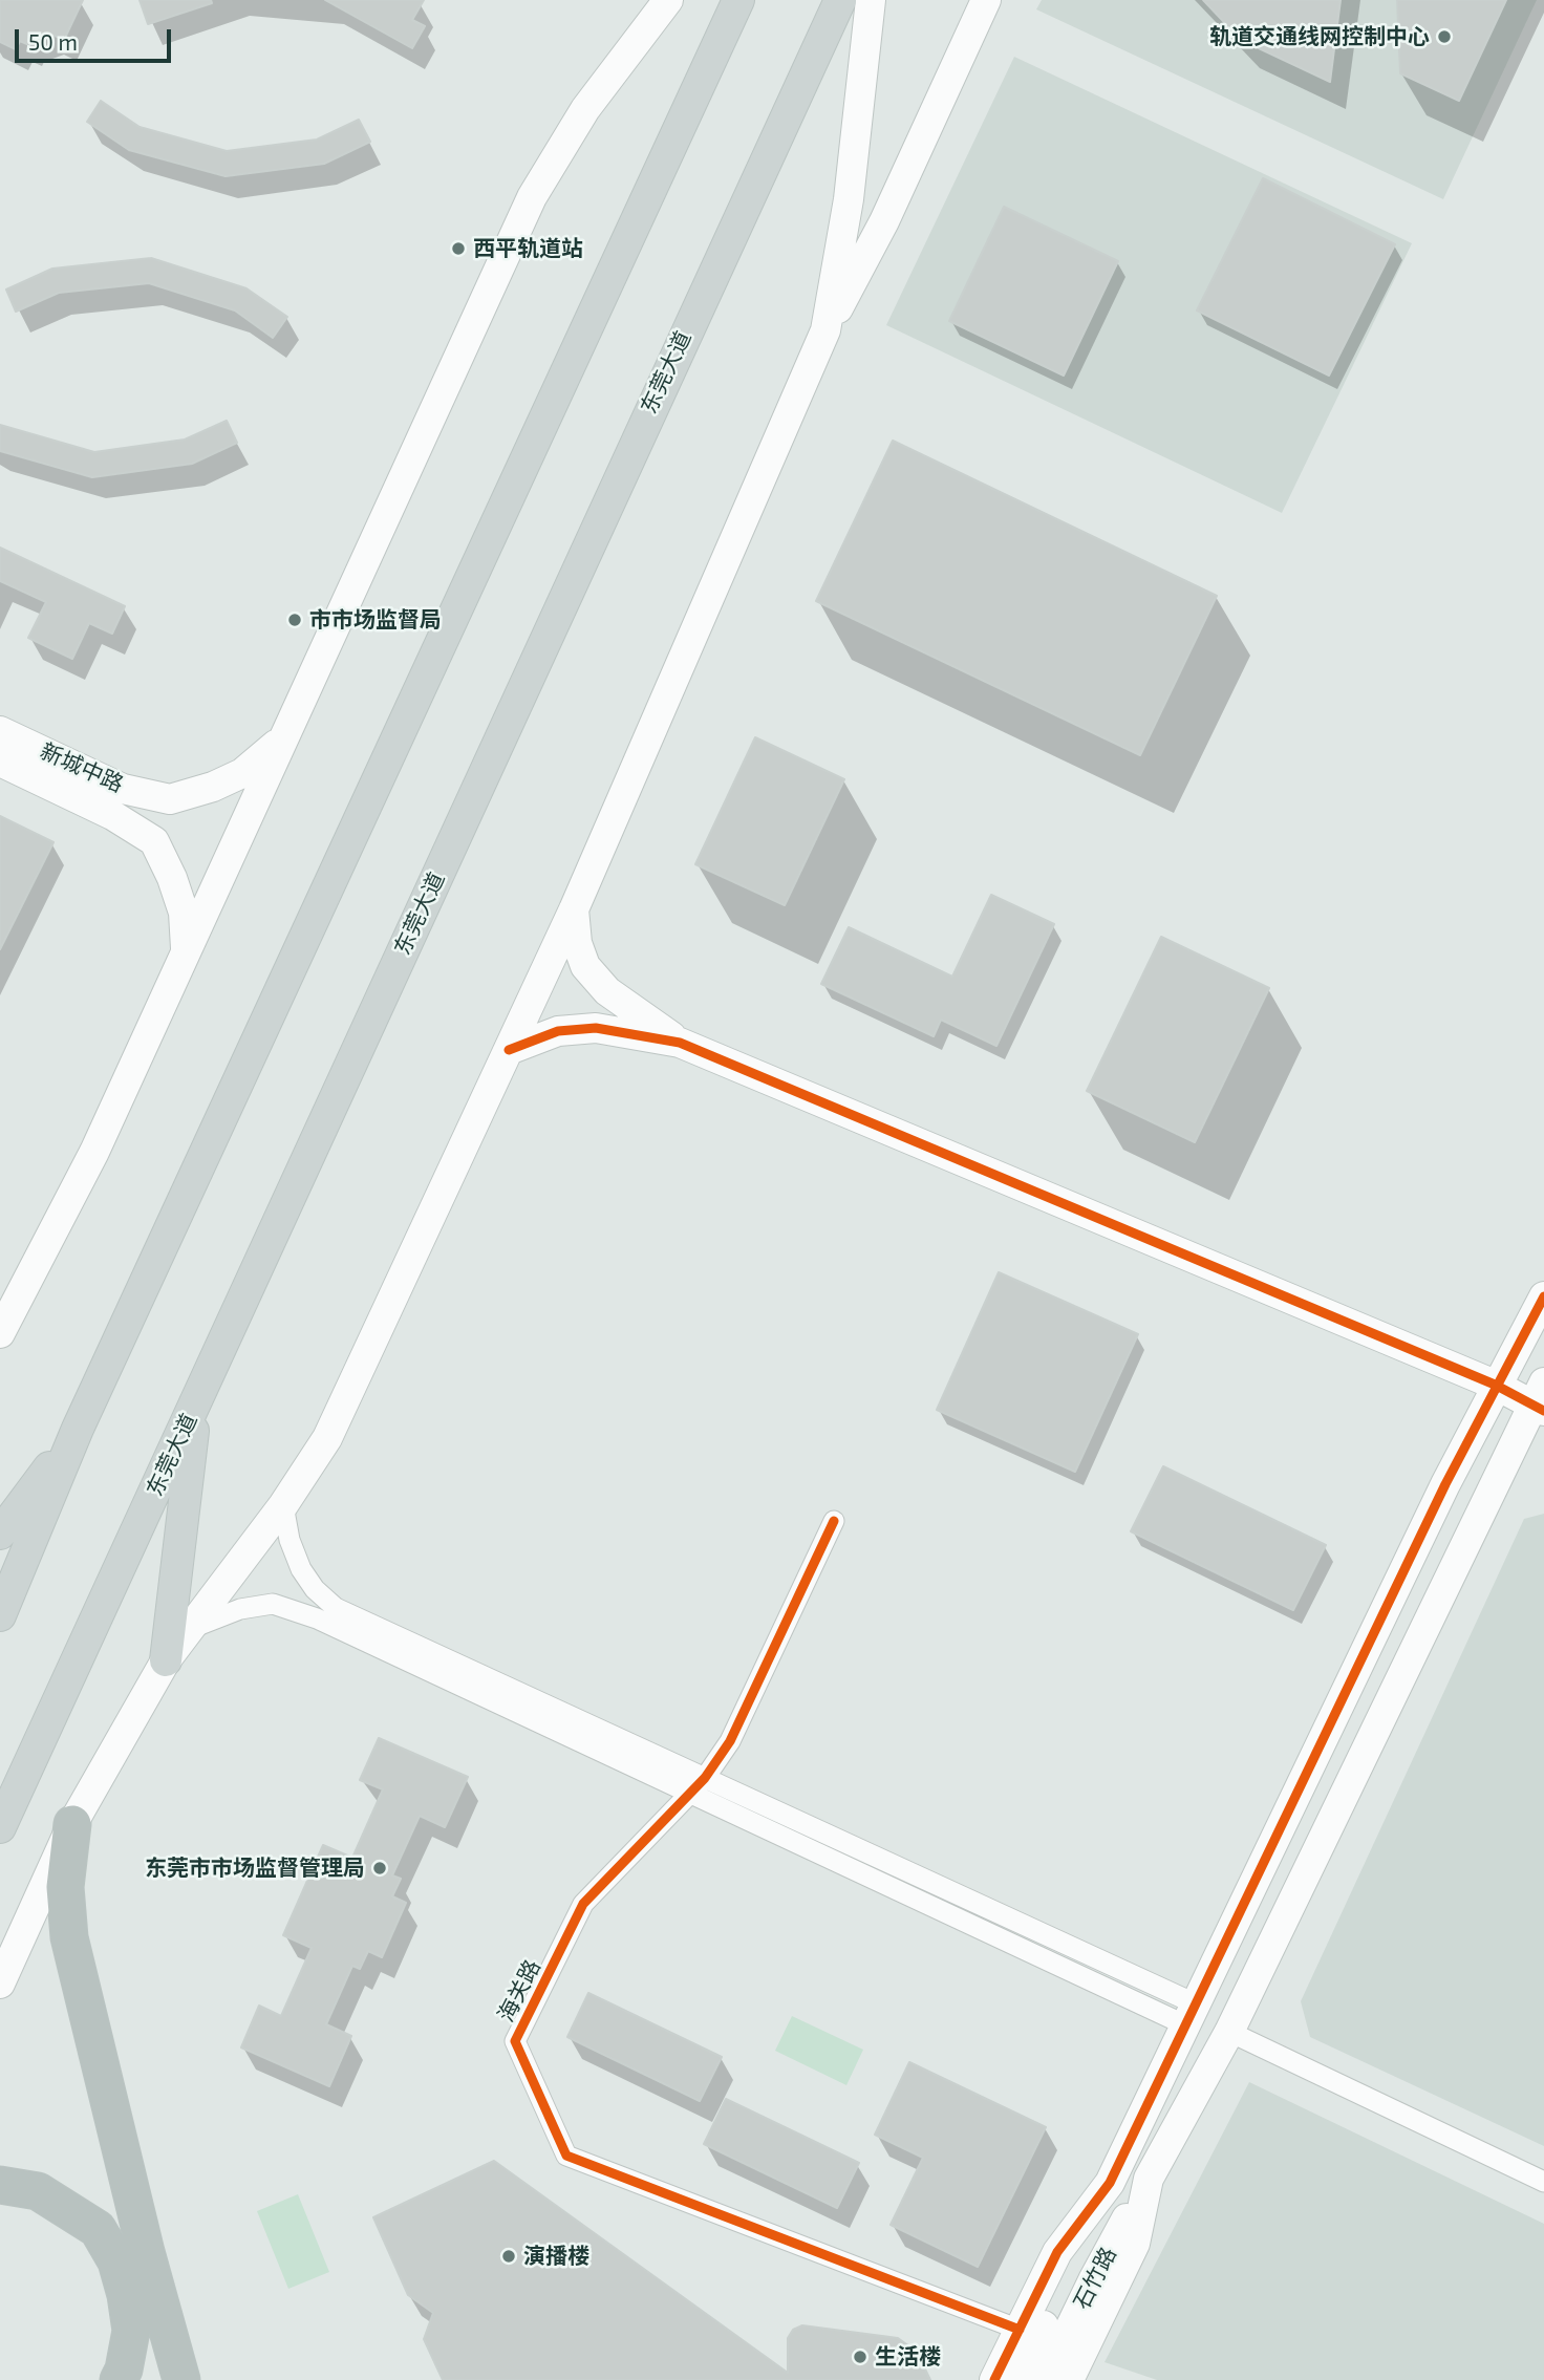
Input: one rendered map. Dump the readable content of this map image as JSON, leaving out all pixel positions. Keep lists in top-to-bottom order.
{
  "streets": {
    "main road": ["东莞大道"],
    "street": ["新城中路", "海关路", "石竹路"]
  },
  "places": [
    "轨道交通线网控制中心",
    "西平轨道站",
    "市市场监督局",
    "东莞市市场监督管理局",
    "演播楼",
    "生活楼"
  ],
  "scale_bar": "50 m"
}
